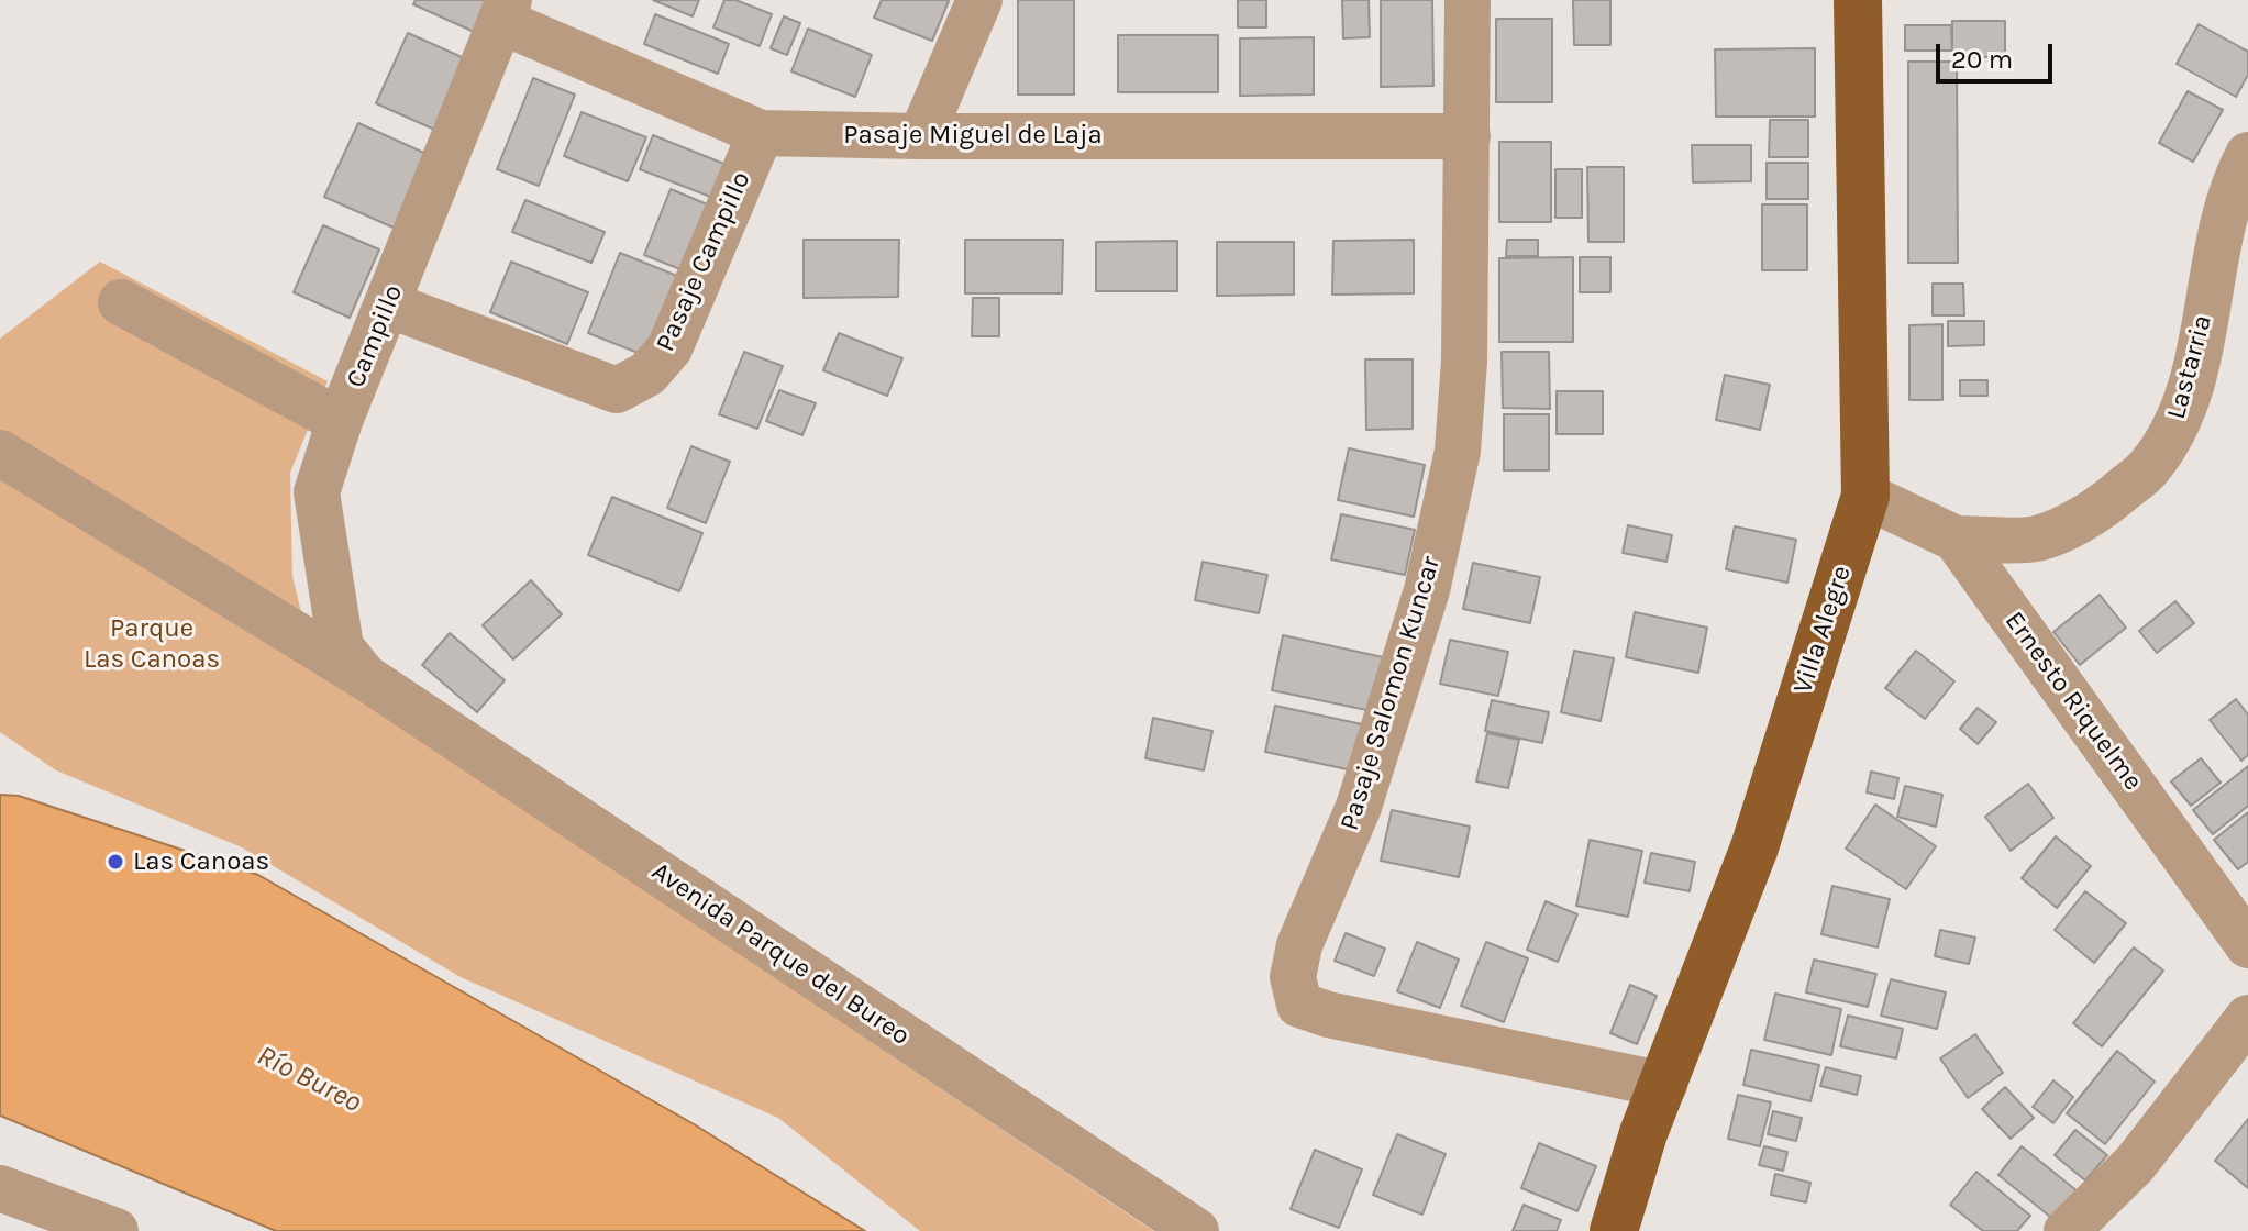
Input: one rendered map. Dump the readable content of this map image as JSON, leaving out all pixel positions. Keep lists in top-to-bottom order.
{
  "streets": {
    "main road": ["Villa Alegre"],
    "street": [
      "Pasaje Miguel de Laja",
      "Pasaje Campillo",
      "Campillo",
      "Lastarria",
      "Pasaje Salomon Kuncar",
      "Ernesto Riquelme",
      "Avenida Parque del Bureo"
    ]
  },
  "crossings": [
    ["Pasaje Miguel de Laja", "Pasaje Campillo"],
    ["Pasaje Miguel de Laja", "Campillo"],
    ["Pasaje Miguel de Laja", "Pasaje Salomon Kuncar"],
    ["Pasaje Campillo", "Campillo"],
    ["Campillo", "Avenida Parque del Bureo"],
    ["Lastarria", "Ernesto Riquelme"],
    ["Villa Alegre", "Pasaje Salomon Kuncar"],
    ["Villa Alegre", "Ernesto Riquelme"]
  ],
  "water": ["Río Bureo"],
  "parks": ["Parque Las Canoas"],
  "places": ["Las Canoas"],
  "scale_bar": "20 m"
}
